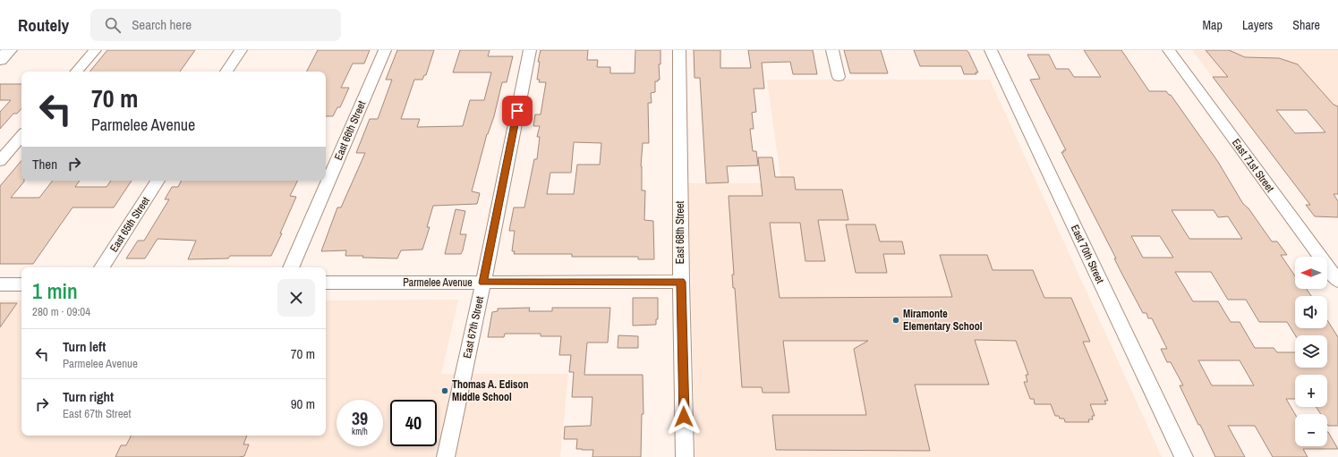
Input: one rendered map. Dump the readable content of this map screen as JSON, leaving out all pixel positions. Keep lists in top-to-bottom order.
{
  "streets": {
    "street": [
      "East 66th Street",
      "East 71st Street",
      "East 65th Street",
      "East 68th Street",
      "East 70th Street",
      "Parmelee Avenue",
      "East 67th Street"
    ]
  },
  "crossings": [
    ["East 68th Street", "Parmelee Avenue"],
    ["Parmelee Avenue", "East 67th Street"]
  ],
  "places": ["Miramonte Elementary School", "Thomas A. Edison Middle School"],
  "north": "left",
  "page": {
    "header": "Routely",
    "search": "Search here",
    "nav": ["Map", "Layers", "Share"],
    "turn": ["70 m", "Parmelee Avenue"],
    "then": "Then",
    "map_buttons": ["+", "−"],
    "heading": ["1 min", "280 m · 09:04"],
    "list": [
      {
        "name": "Turn left",
        "note": "Parmelee Avenue",
        "value": "70 m"
      },
      {
        "name": "Turn right",
        "note": "East 67th Street",
        "value": "90 m"
      }
    ],
    "speed": "39 km/h",
    "limit": "40"
  }
}
